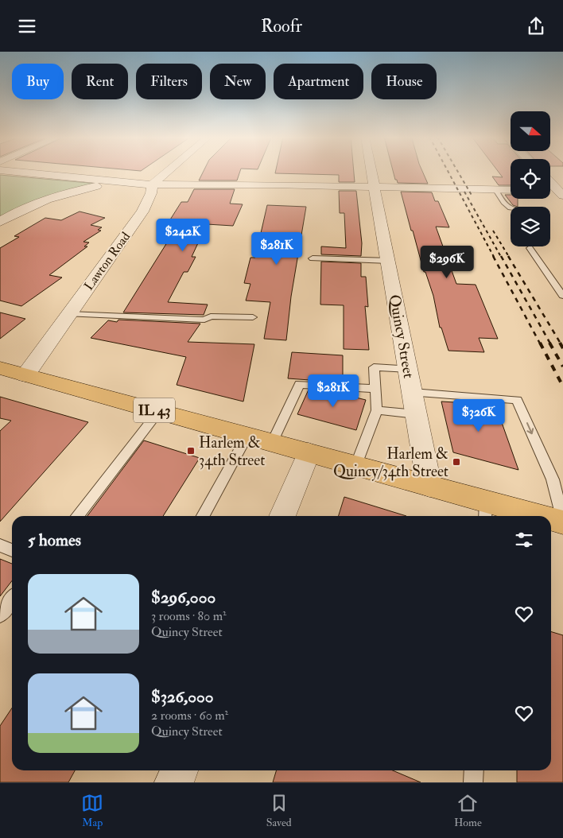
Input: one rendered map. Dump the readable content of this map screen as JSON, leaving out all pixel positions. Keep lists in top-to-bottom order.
{
  "streets": {
    "main road": ["IL 43"],
    "street": ["Lawton Road", "Quincy Street"]
  },
  "crossings": [
    ["Lawton Road", "IL 43"],
    ["Quincy Street", "IL 43"]
  ],
  "places": {
    "transit": ["Harlem & 34th Street", "Harlem & Quincy/34th Street"]
  },
  "north": "right",
  "page": {
    "header": "Roofr",
    "chip": [
      "Buy",
      "Rent",
      "Filters",
      "New",
      "Apartment",
      "House"
    ],
    "price": [
      "$242K",
      "$281K",
      "$296K",
      "$281K",
      "$326K"
    ],
    "heading": "5 homes",
    "list": [
      {
        "name": "$296,000",
        "note": "3 rooms · 80 m² · Quincy Street"
      },
      {
        "name": "$326,000",
        "note": "2 rooms · 60 m² · Quincy Street"
      }
    ],
    "tabs": ["Map", "Saved", "Home"]
  }
}
